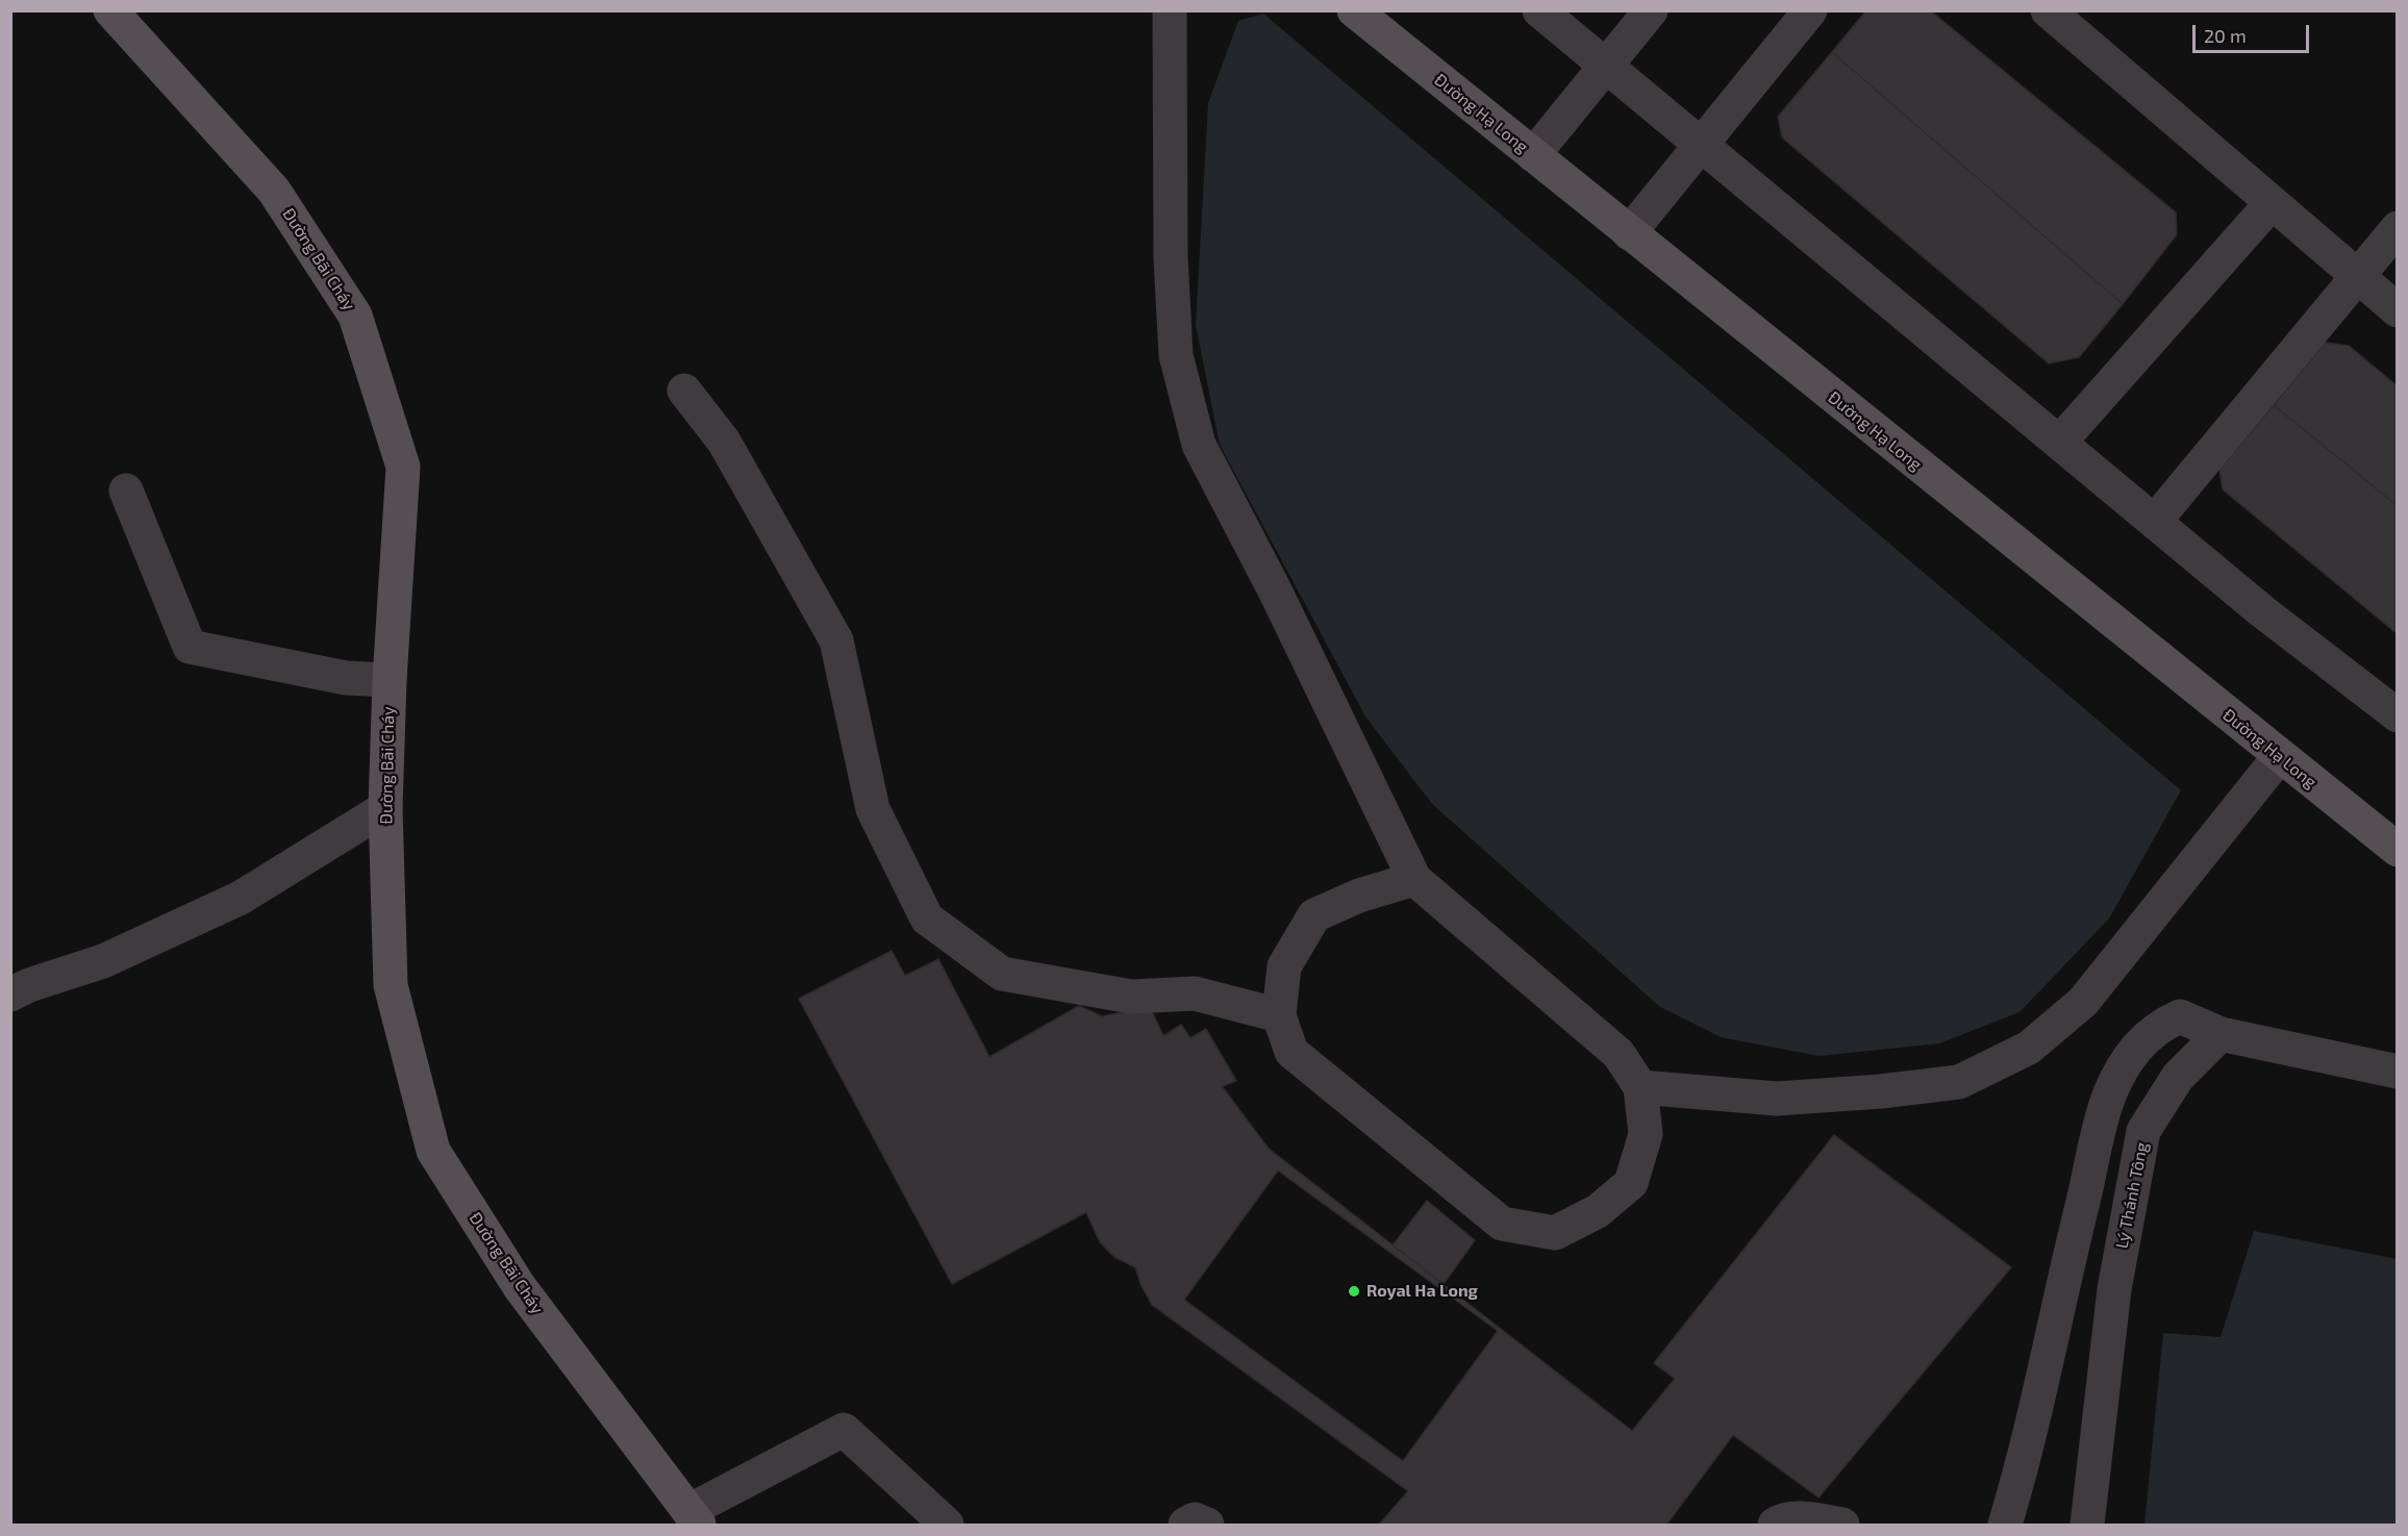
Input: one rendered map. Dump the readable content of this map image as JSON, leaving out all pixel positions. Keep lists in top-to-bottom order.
{
  "streets": {
    "main road": ["Đường Hạ Long", "Đường Bãi Cháy"],
    "street": ["Lý Thánh Tông"]
  },
  "places": ["Royal Ha Long"],
  "scale_bar": "20 m"
}
